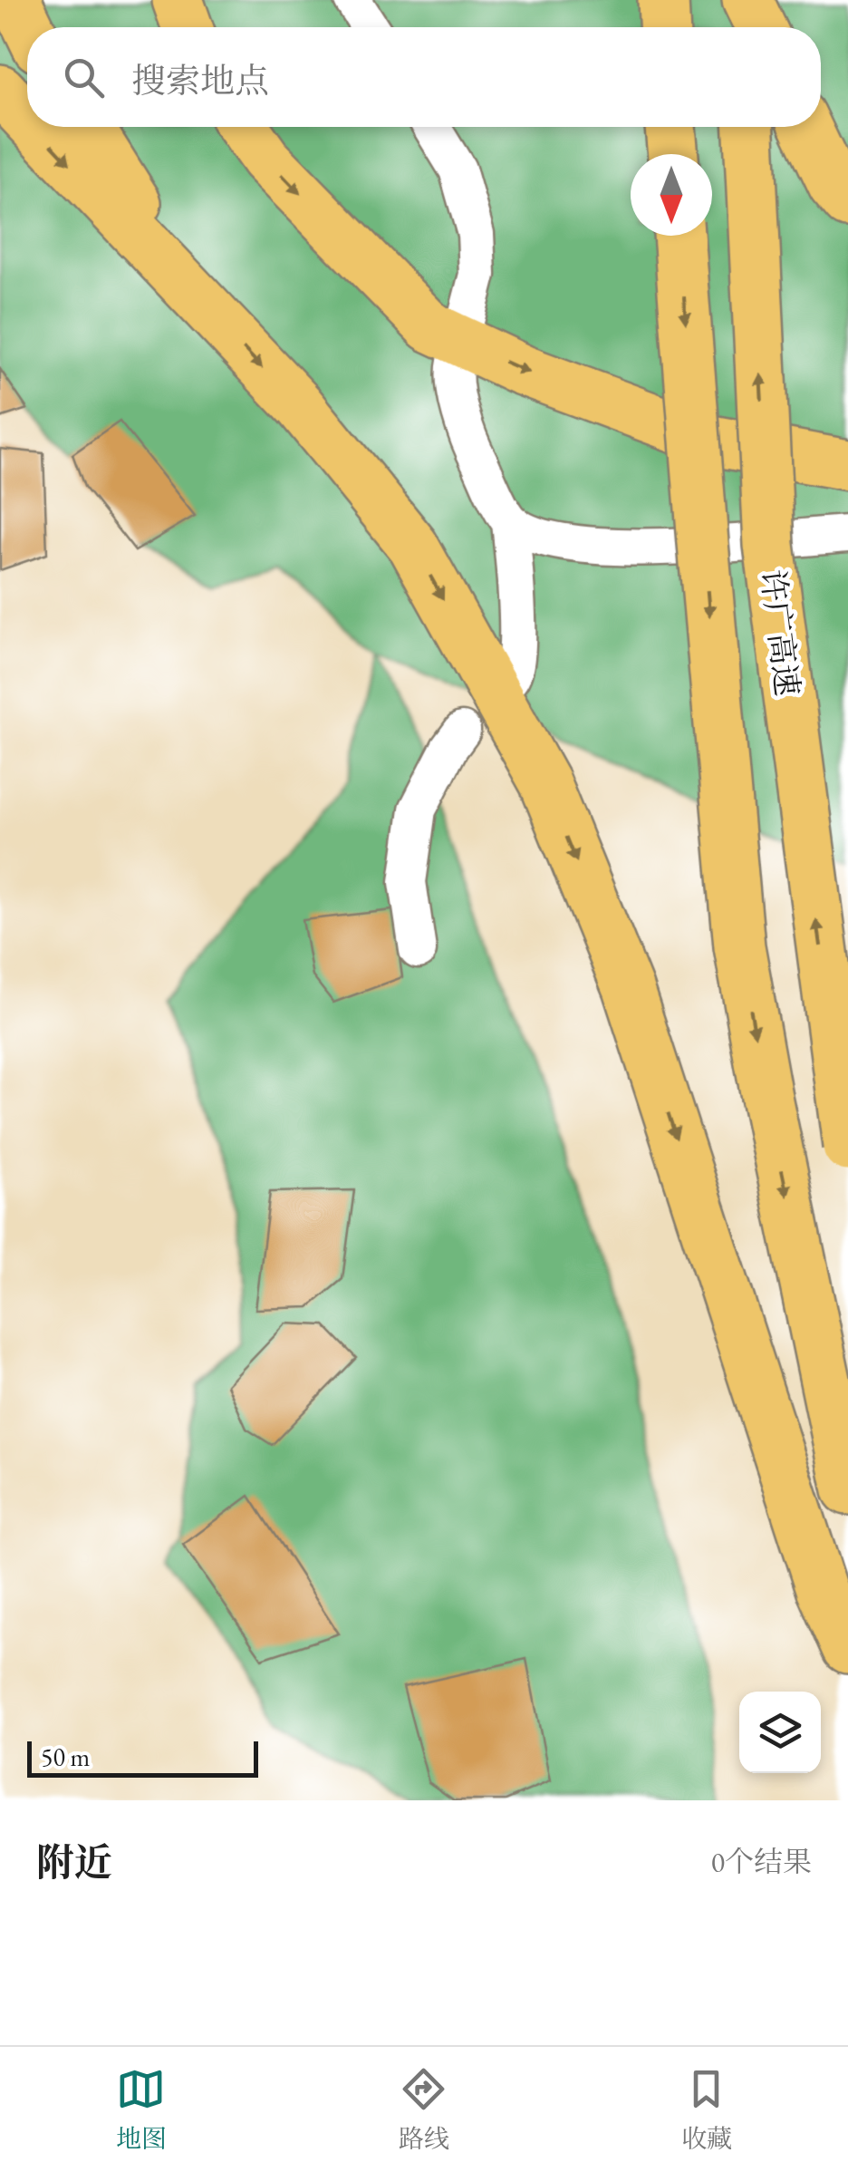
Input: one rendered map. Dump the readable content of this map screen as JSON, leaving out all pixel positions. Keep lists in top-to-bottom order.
{
  "streets": {
    "highway": ["许广高速"]
  },
  "scale_bar": "50 m",
  "north": "bottom",
  "page": {
    "search": "搜索地点",
    "scale": "50 m",
    "heading": ["附近", "0个结果"],
    "nav": ["地图", "路线", "收藏"]
  }
}
